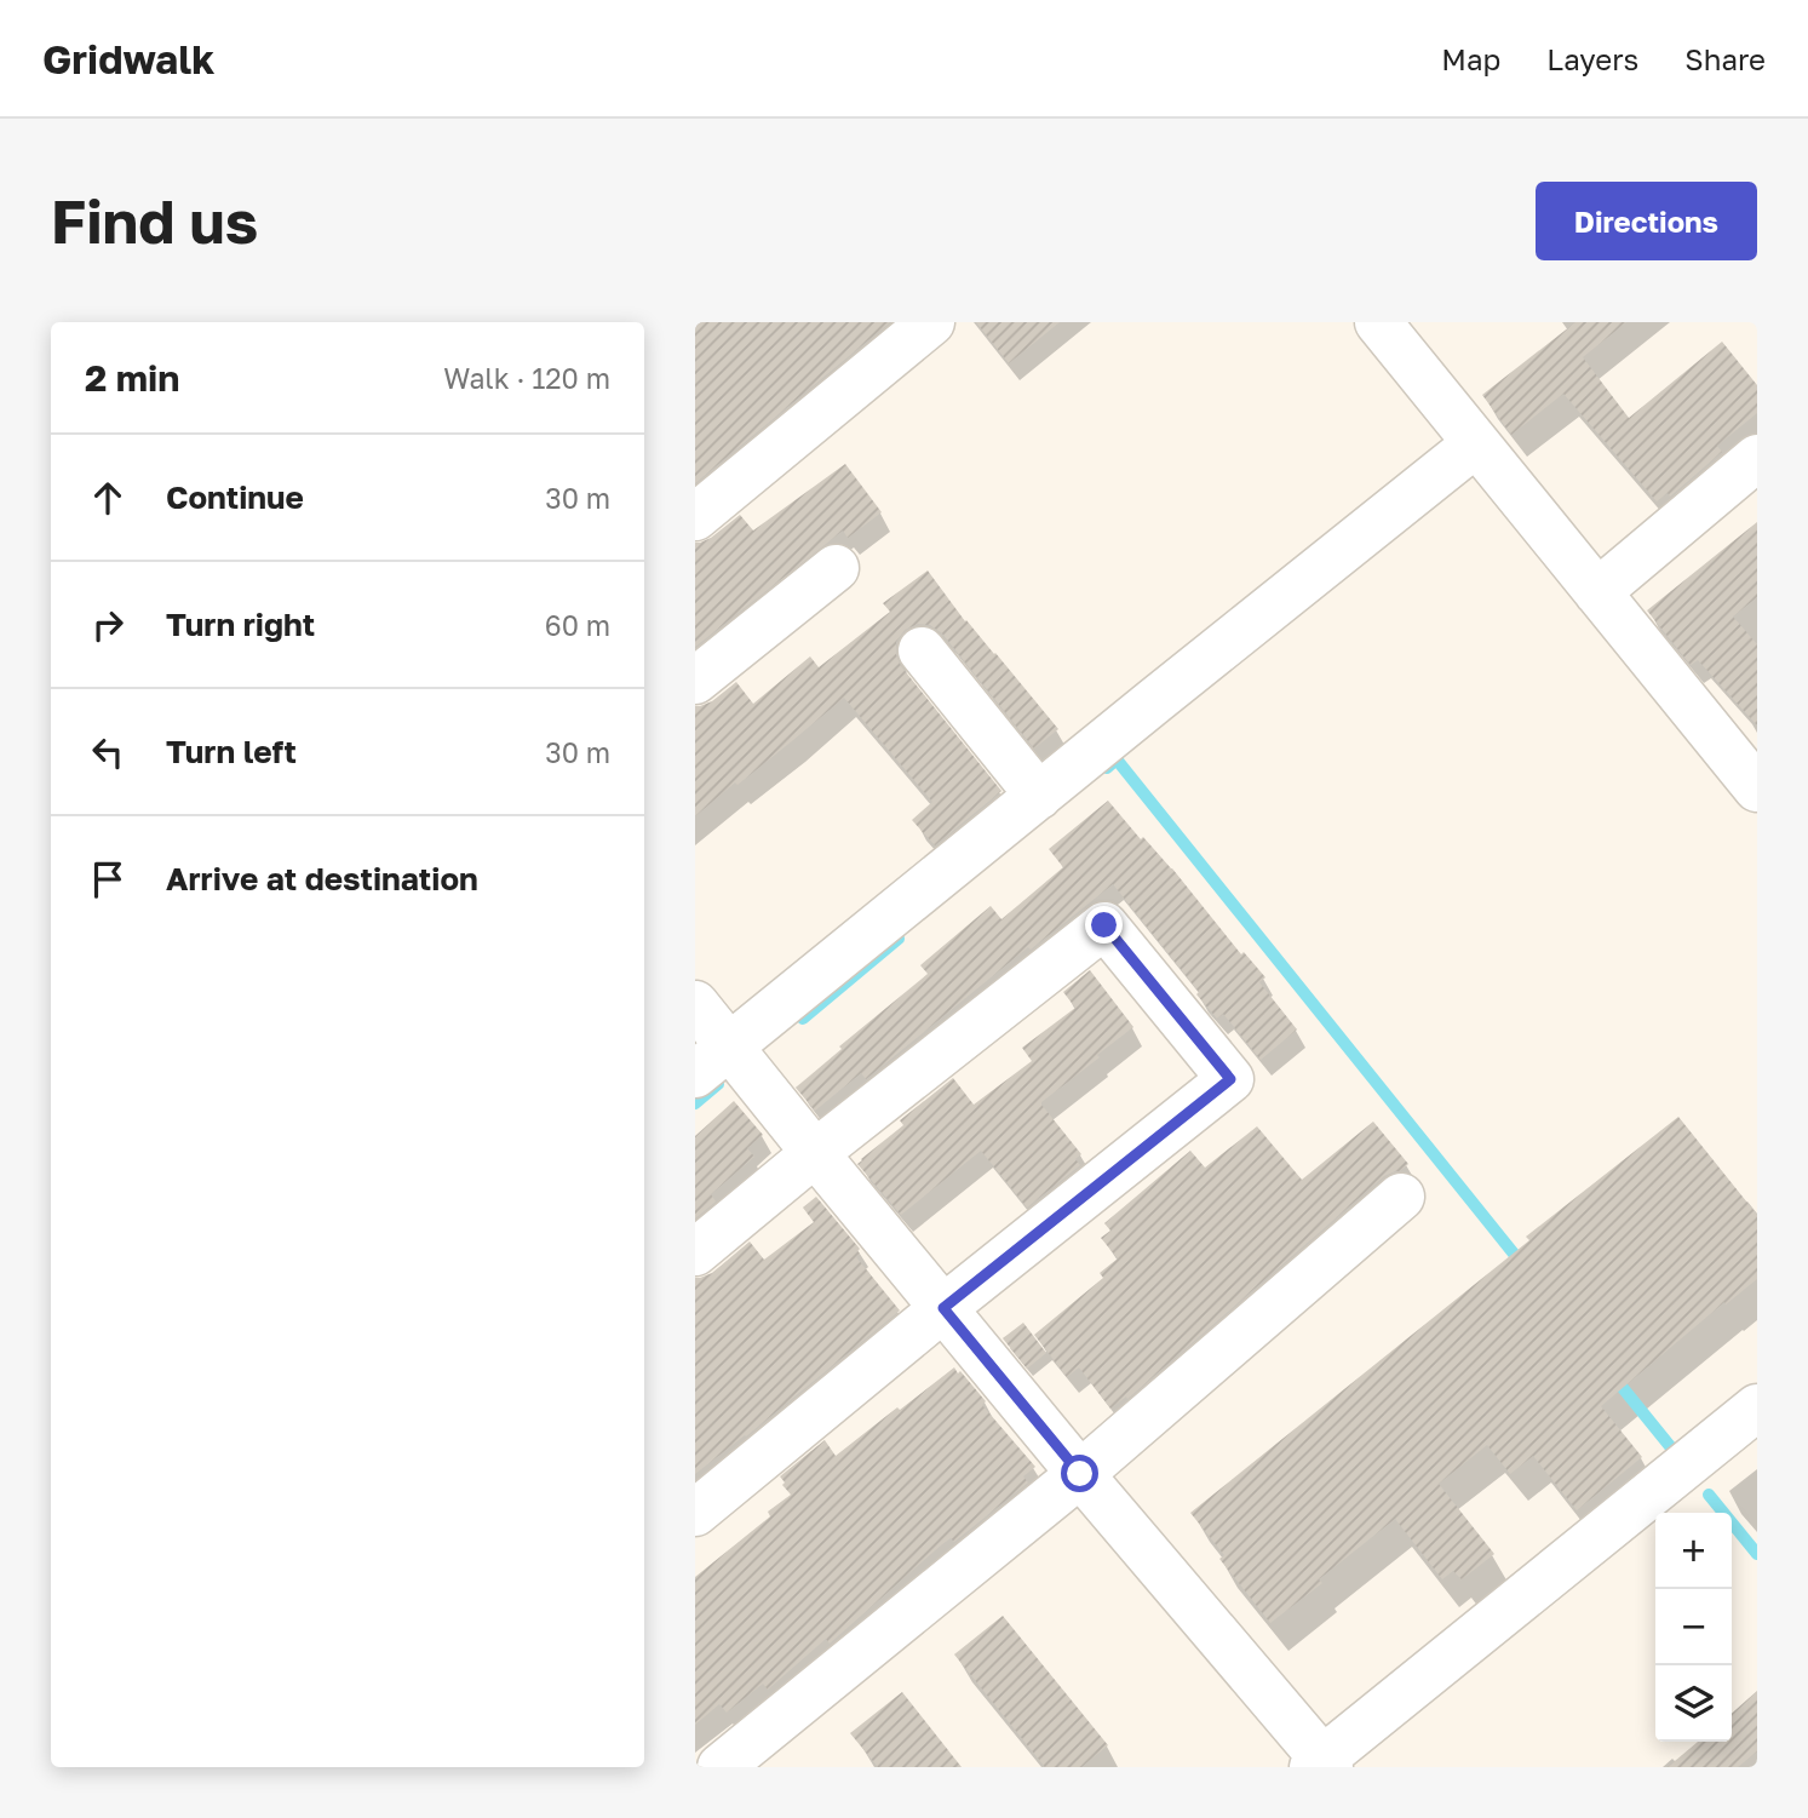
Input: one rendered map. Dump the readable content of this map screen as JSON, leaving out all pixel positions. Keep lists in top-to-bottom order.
{
  "page": {
    "header": "Gridwalk",
    "nav": ["Map", "Layers", "Share"],
    "buttons": "Directions",
    "title": "Find us",
    "heading": ["2 min", "Walk · 120 m"],
    "list": [
      ["Continue", "30 m"],
      ["Turn right", "60 m"],
      ["Turn left", "30 m"],
      "Arrive at destination"
    ],
    "map_buttons": ["+", "−"]
  }
}
